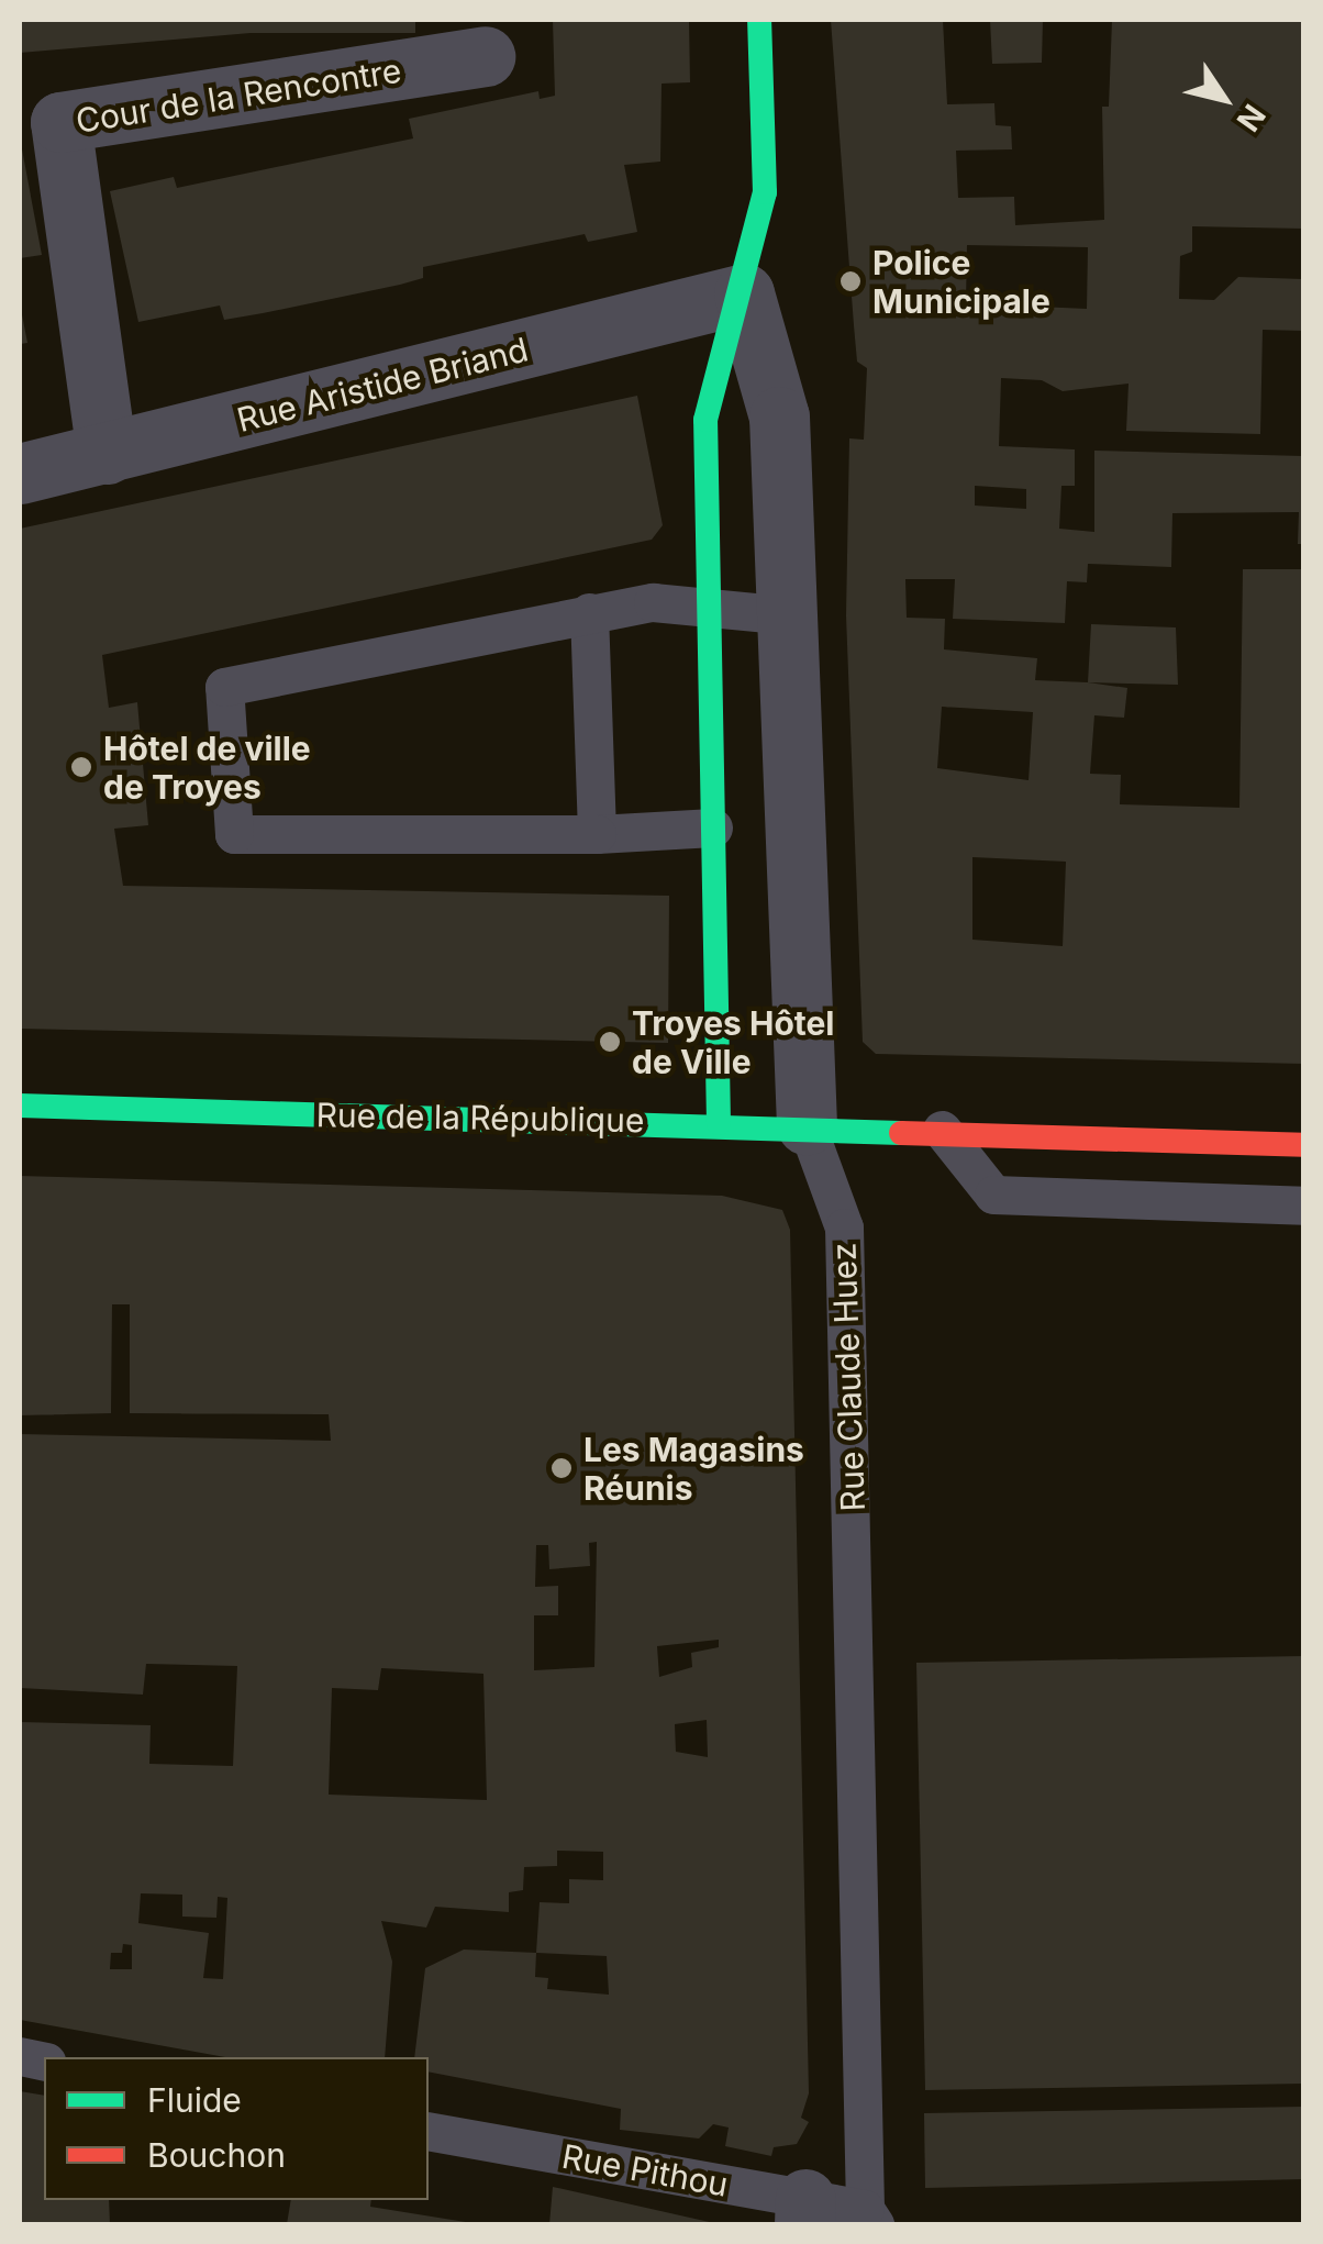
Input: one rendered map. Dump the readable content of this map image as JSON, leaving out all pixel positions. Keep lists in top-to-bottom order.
{
  "streets": {
    "street": [
      "Cour de la Rencontre",
      "Rue Aristide Briand",
      "Rue de la République",
      "Rue Claude Huez"
    ],
    "lane": ["Rue Pithou"]
  },
  "crossings": [
    ["Cour de la Rencontre", "Rue Aristide Briand"],
    ["Rue Aristide Briand", "Rue Claude Huez"],
    ["Rue de la République", "Rue Claude Huez"],
    ["Rue Claude Huez", "Rue Pithou"]
  ],
  "places": [
    "Police Municipale",
    "Hôtel de ville de Troyes",
    "Troyes Hôtel de Ville",
    "Les Magasins Réunis"
  ],
  "legend": ["Fluide", "Bouchon"],
  "north": "bottom right"
}
